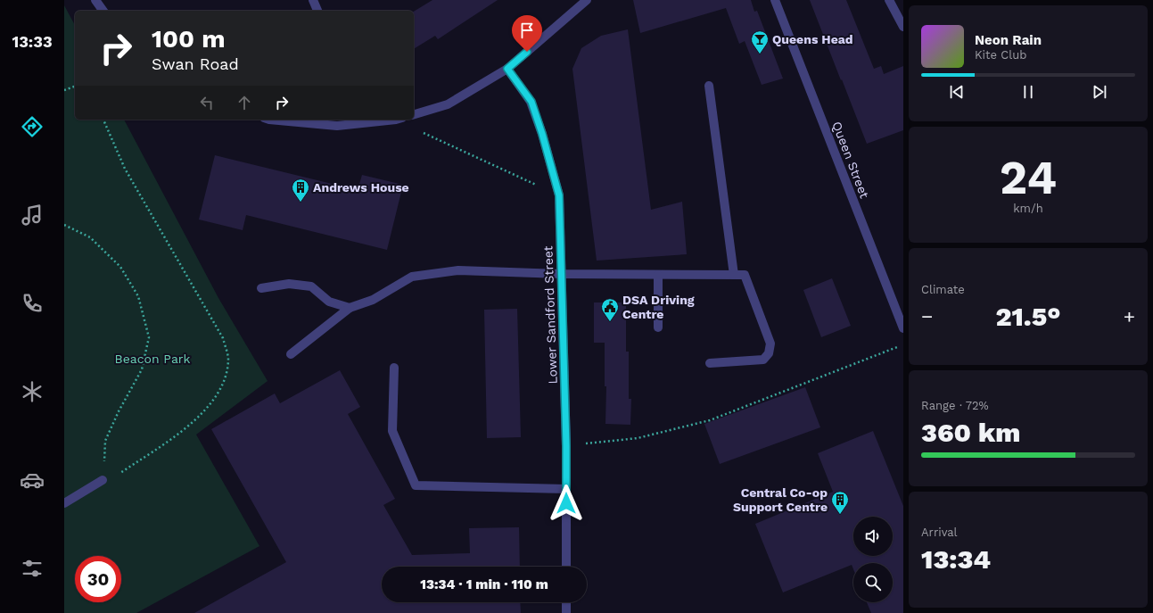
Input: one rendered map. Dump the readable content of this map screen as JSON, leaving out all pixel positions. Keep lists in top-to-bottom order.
{
  "streets": {
    "street": ["Queen Street", "Lower Sandford Street"]
  },
  "parks": ["Beacon Park"],
  "places": {
    "bar": ["Queens Head"],
    "building": ["Andrews House", "Central Co-op Support Centre"],
    "public building": ["DSA Driving Centre"]
  },
  "page": {
    "tabs": "13:33",
    "turn": ["100 m", "Swan Road"],
    "song": ["Neon Rain", "Kite Club"],
    "tile": [
      ["24", "km/h"],
      "Climate",
      ["Range · 72%", "360 km"],
      ["Arrival", "13:34"]
    ],
    "heat": ["−", "21.5°", "+"],
    "limit": "30",
    "trip": "13:34 · 1 min · 110 m"
  }
}
